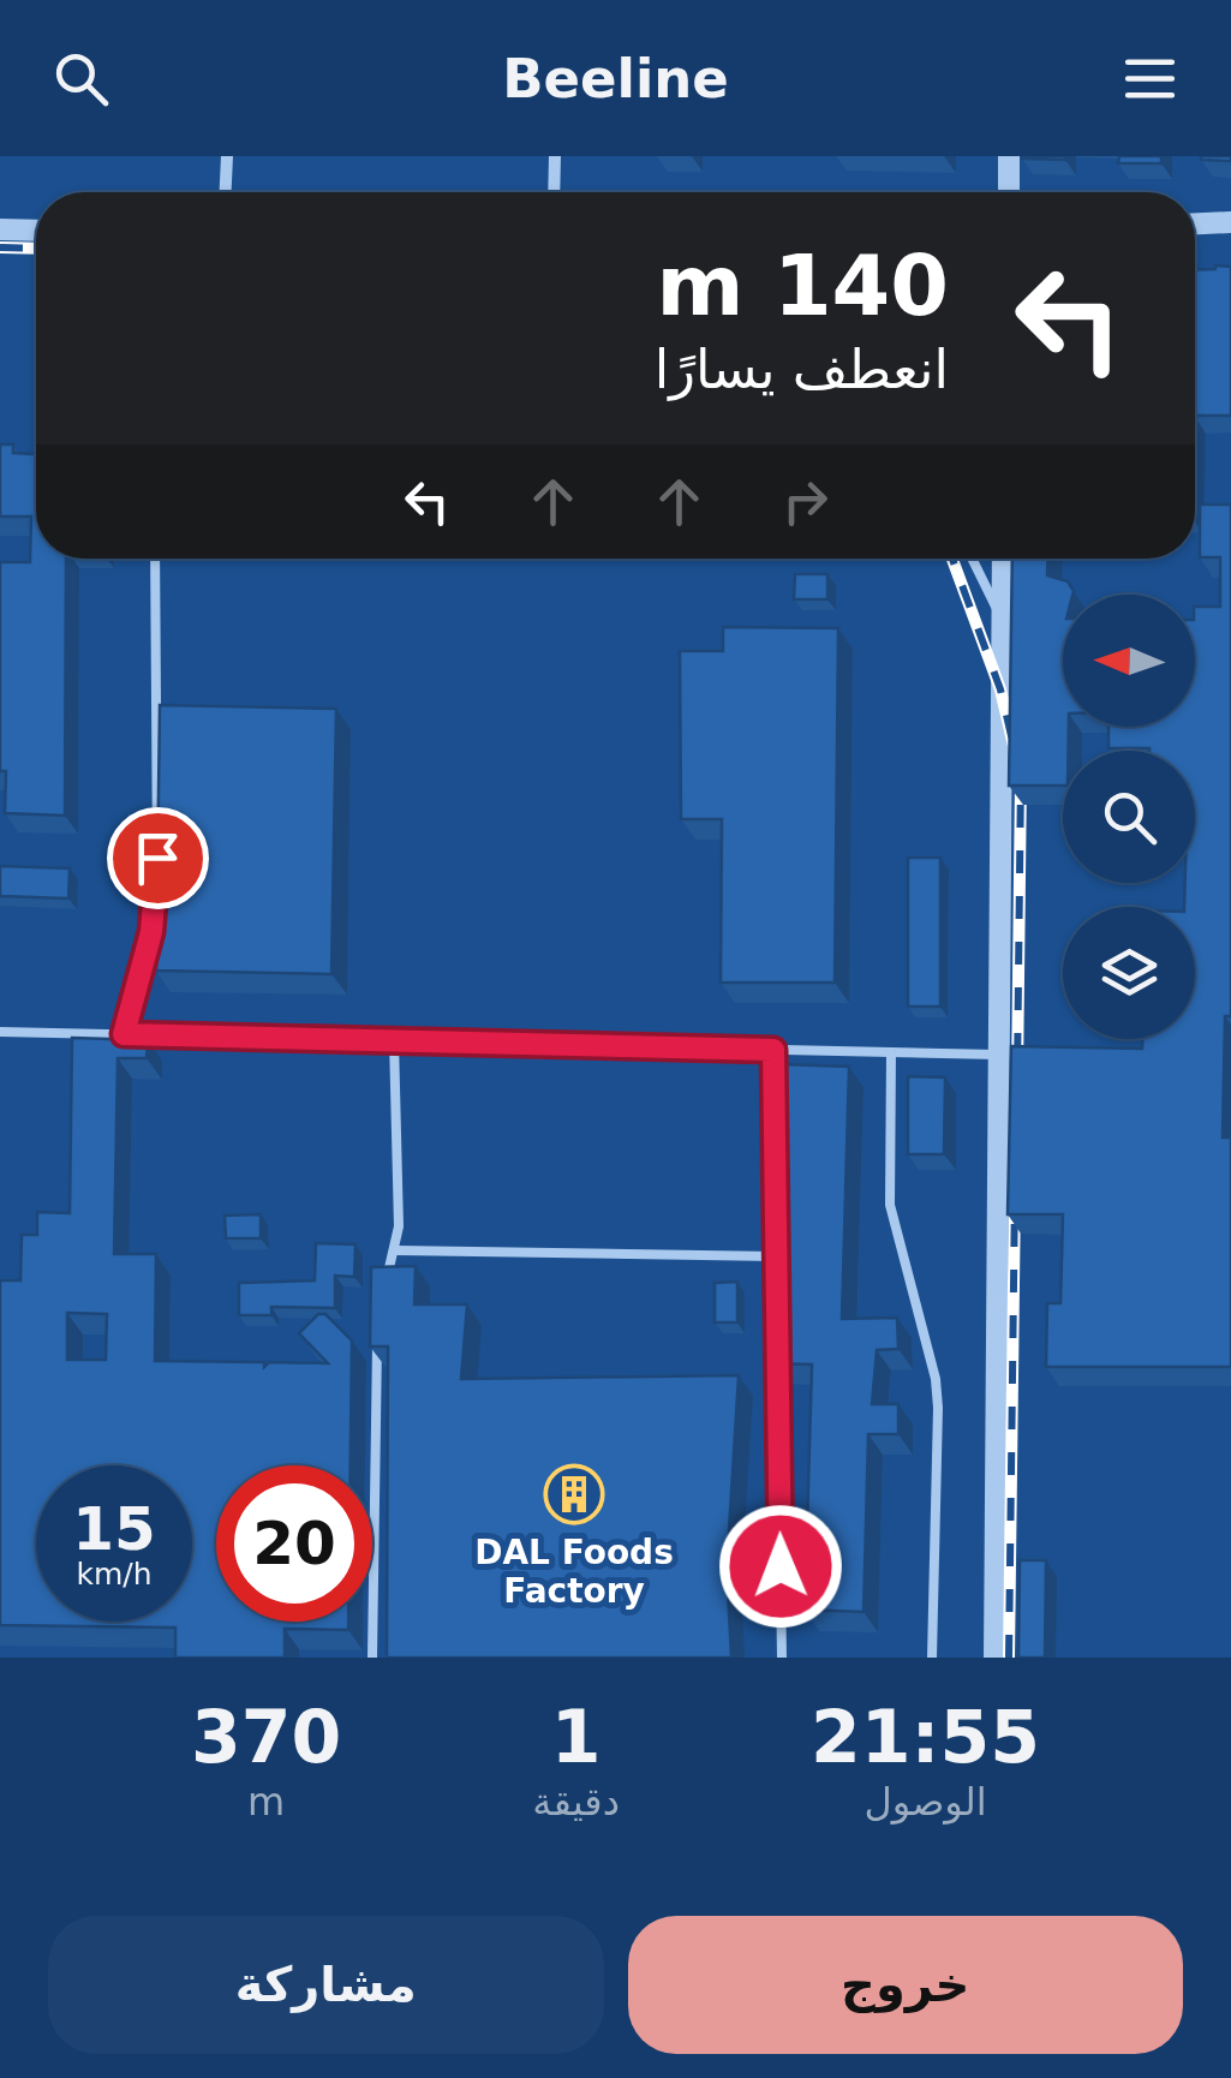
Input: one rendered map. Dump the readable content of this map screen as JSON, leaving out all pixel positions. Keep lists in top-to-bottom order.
{
  "places": {
    "building": ["DAL Foods Factory"]
  },
  "north": "left",
  "page": {
    "header": "Beeline",
    "turn": ["140 m", "انعطف يسارًا"],
    "speed": "15 km/h",
    "limit": "20",
    "eta": [
      "21:55",
      "الوصول",
      "1",
      "دقيقة",
      "370",
      "m"
    ],
    "buttons": ["خروج", "مشاركة"]
  }
}
